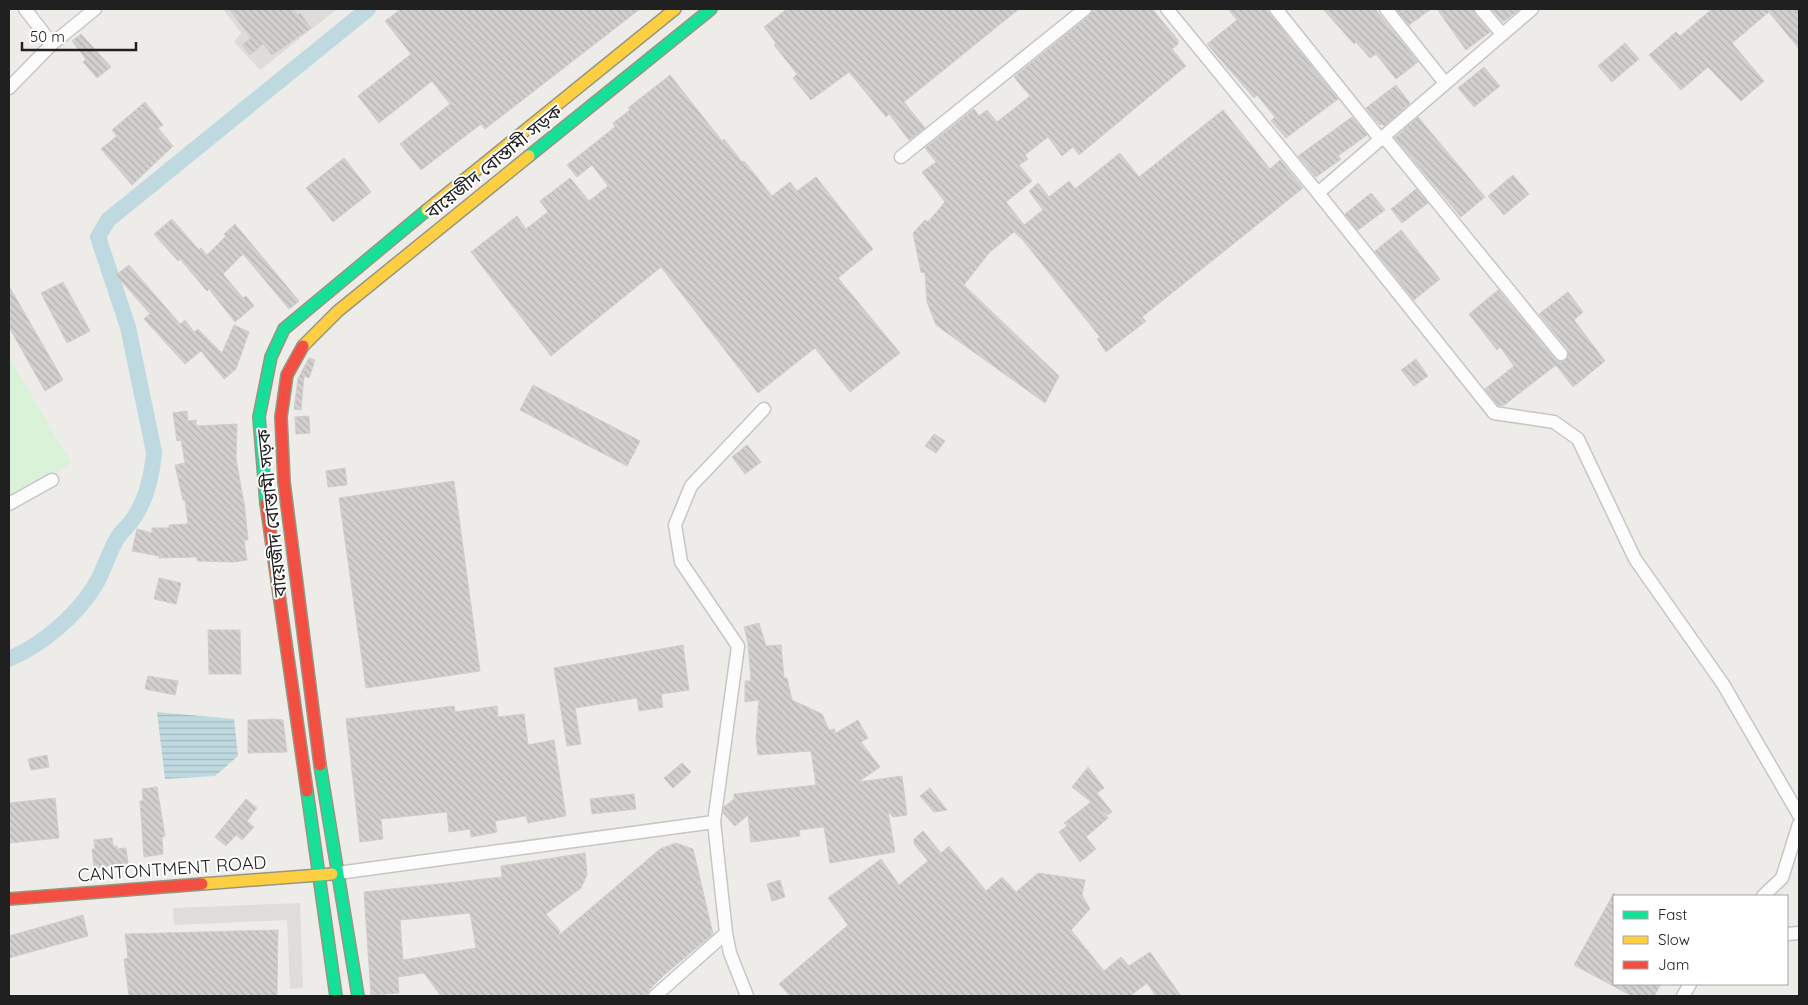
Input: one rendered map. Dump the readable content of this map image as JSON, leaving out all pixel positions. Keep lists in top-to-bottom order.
{
  "streets": {
    "main road": ["বায়েজীদ বোস্তামী সড়ক", "CANTONTMENT ROAD"]
  },
  "crossings": [
    ["বায়েজীদ বোস্তামী সড়ক", "CANTONTMENT ROAD"]
  ],
  "legend": ["Fast", "Slow", "Jam"],
  "scale_bar": "50 m"
}
